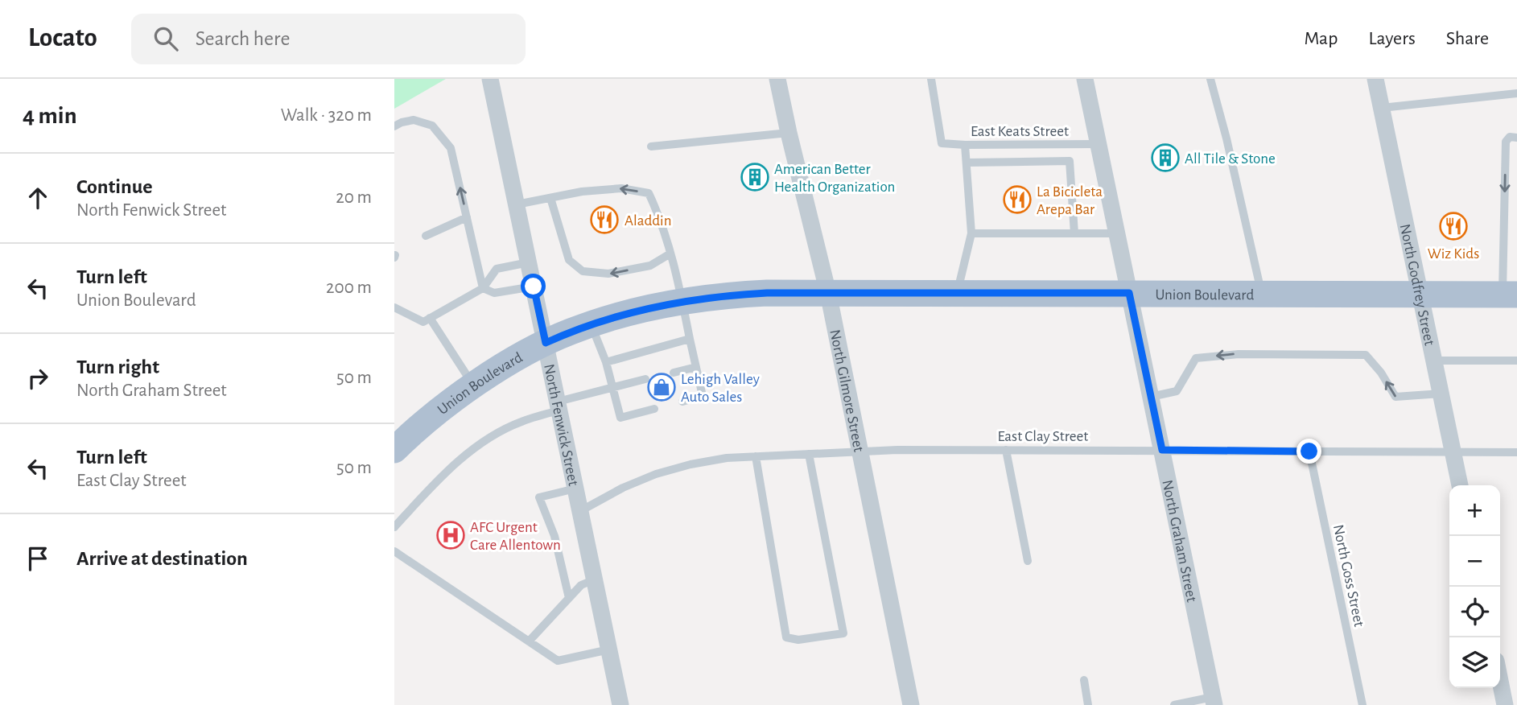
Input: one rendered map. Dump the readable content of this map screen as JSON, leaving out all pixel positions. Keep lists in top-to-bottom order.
{
  "streets": {
    "main road": ["Union Boulevard"],
    "street": [
      "North Godfrey Street",
      "North Gilmore Street",
      "North Fenwick Street",
      "North Graham Street"
    ],
    "lane": ["East Keats Street", "East Clay Street", "North Goss Street"]
  },
  "crossings": [
    ["East Keats Street", "North Graham Street"],
    ["North Godfrey Street", "Union Boulevard"],
    ["North Godfrey Street", "East Clay Street"],
    ["Union Boulevard", "North Gilmore Street"],
    ["Union Boulevard", "North Fenwick Street"],
    ["Union Boulevard", "North Graham Street"],
    ["North Gilmore Street", "East Clay Street"],
    ["North Fenwick Street", "East Clay Street"],
    ["East Clay Street", "North Graham Street"],
    ["East Clay Street", "North Goss Street"]
  ],
  "places": {
    "building": ["All Tile & Stone", "American Better Health Organization"],
    "restaurant": ["La Bicicleta Arepa Bar", "Aladdin", "Wiz Kids"],
    "shop": ["Lehigh Valley Auto Sales"],
    "hospital": ["AFC Urgent Care Allentown"]
  },
  "page": {
    "header": "Locato",
    "search": "Search here",
    "nav": ["Map", "Layers", "Share"],
    "heading": ["4 min", "Walk · 320 m"],
    "list": [
      ["Continue", "North Fenwick Street", "20 m"],
      ["Turn left", "Union Boulevard", "200 m"],
      ["Turn right", "North Graham Street", "50 m"],
      ["Turn left", "East Clay Street", "50 m"],
      "Arrive at destination"
    ],
    "map_buttons": ["+", "−"]
  }
}
